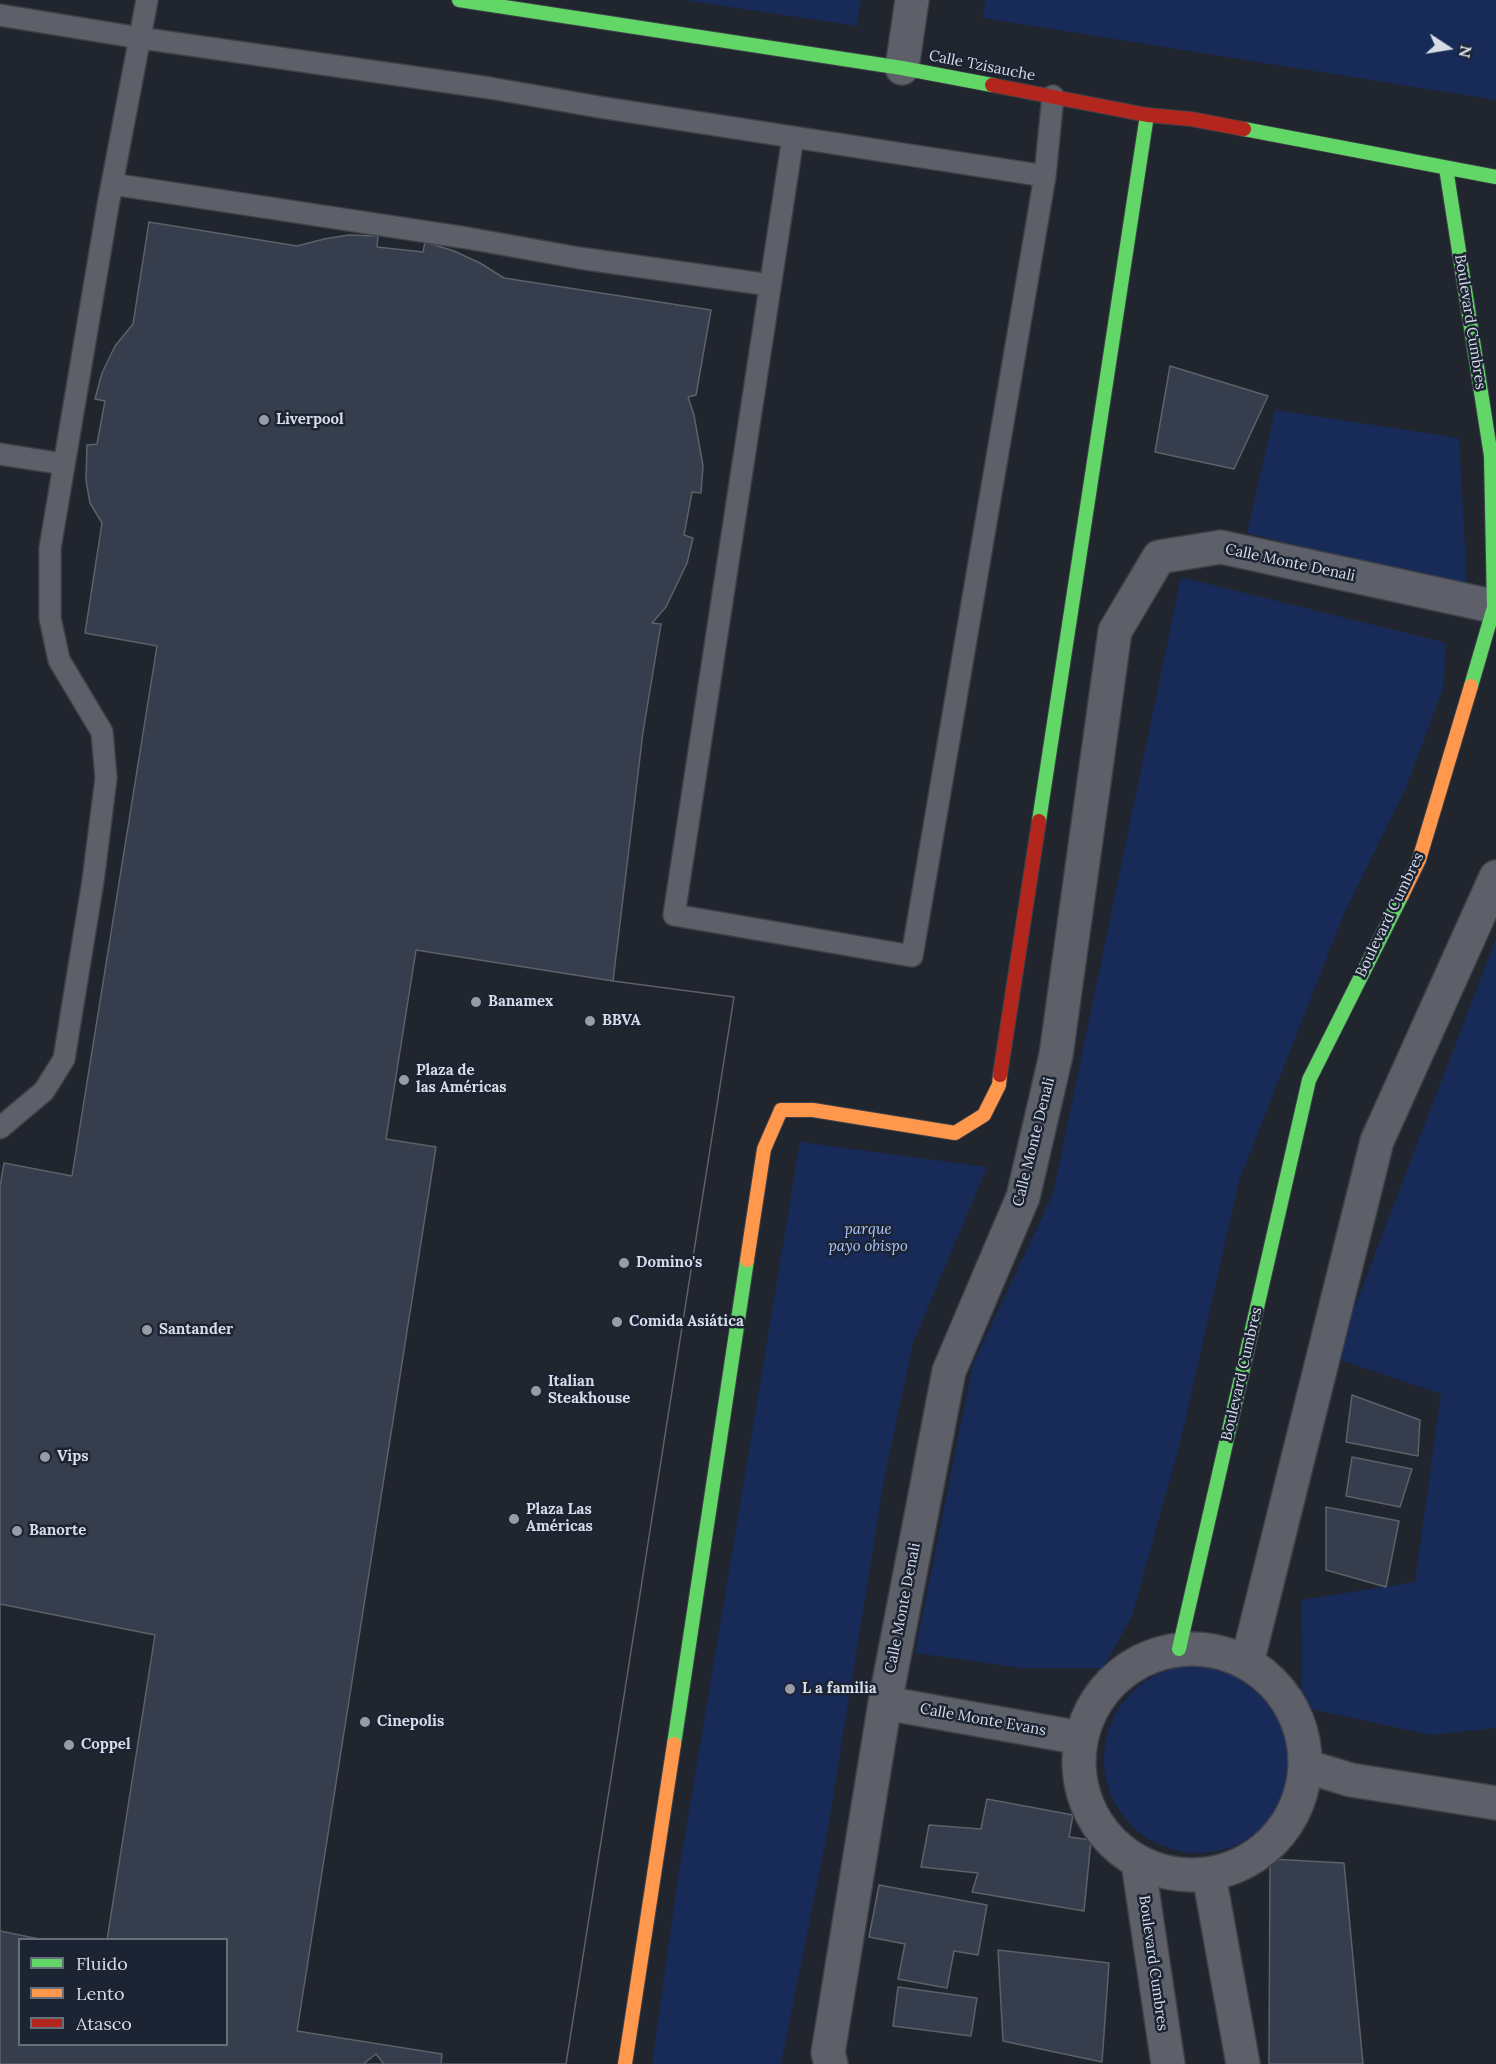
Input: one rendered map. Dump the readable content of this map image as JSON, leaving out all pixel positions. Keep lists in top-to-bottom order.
{
  "streets": {
    "street": [
      "Calle Tzisauche",
      "Boulevard Cumbres",
      "Calle Monte Denali",
      "Calle Monte Evans"
    ]
  },
  "crossings": [
    ["Calle Tzisauche", "Boulevard Cumbres"],
    ["Boulevard Cumbres", "Calle Monte Denali"],
    ["Calle Monte Denali", "Calle Monte Evans"]
  ],
  "parks": ["parque payo obispo"],
  "places": [
    "Liverpool",
    "Banamex",
    "BBVA",
    "Plaza de las Américas",
    "Domino's",
    "Comida Asiática",
    "Santander",
    "Italian Steakhouse",
    "Vips",
    "Plaza Las Américas",
    "Banorte",
    "L a familia",
    "Cinepolis",
    "Coppel"
  ],
  "legend": ["Fluido", "Lento", "Atasco"],
  "north": "right"
}
